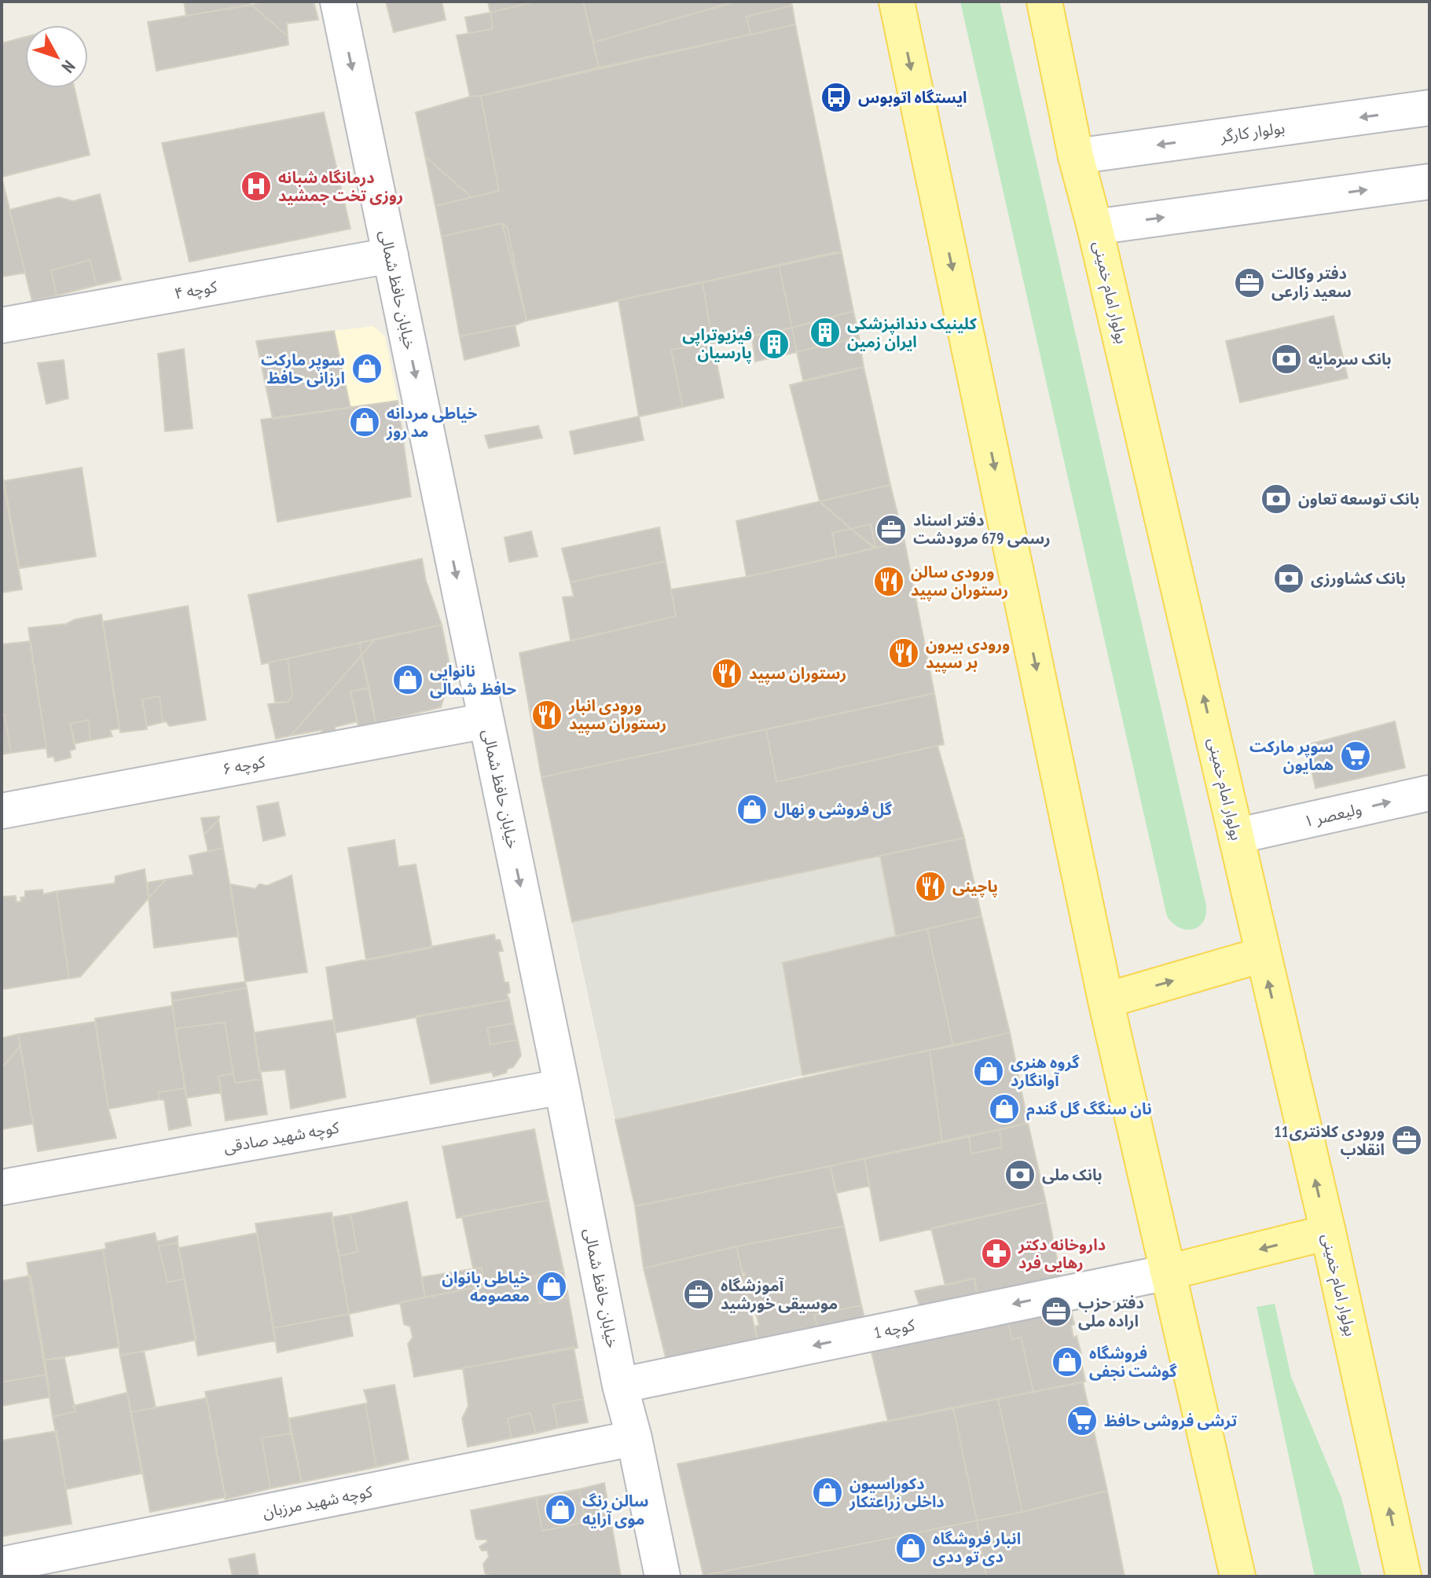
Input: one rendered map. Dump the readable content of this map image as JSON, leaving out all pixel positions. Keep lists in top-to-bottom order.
{
  "streets": {
    "main road": ["بولوار امام خمینی"],
    "street": [
      "بولوار کارگر",
      "کوچه ۴",
      "خیابان حافظ شمالی",
      "کوچه ۶",
      "ولیعصر ۱",
      "کوچه شهید صادقی",
      "کوچه 1",
      "کوچه شهید مرزبان"
    ]
  },
  "crossings": [
    ["بولوار کارگر", "بولوار امام خمینی"],
    ["کوچه ۴", "خیابان حافظ شمالی"],
    ["خیابان حافظ شمالی", "کوچه ۶"],
    ["خیابان حافظ شمالی", "کوچه شهید صادقی"],
    ["خیابان حافظ شمالی", "کوچه 1"],
    ["خیابان حافظ شمالی", "کوچه شهید مرزبان"],
    ["بولوار امام خمینی", "ولیعصر ۱"]
  ],
  "one_way": ["خیابان حافظ شمالی", "ولیعصر ۱", "کوچه 1"],
  "places": {
    "bus stop": ["ایستگاه اتوبوس"],
    "hospital": ["درمانگاه شبانه روزی تخت جمشید"],
    "office": [
      "دفتر وکالت سعید زارعی",
      "دفتر اسناد رسمی 679 مرودشت",
      "ورودی کلانتری11 انقلاب",
      "آموزشگاه موسیقی خورشید",
      "دفتر حزب اراده ملی"
    ],
    "building": ["کلینیک دندانپزشکی ایران زمین", "فیزیوتراپی پارسیان"],
    "bank": [
      "بانک سرمایه",
      "بانک توسعه تعاون",
      "بانک کشاورزی",
      "بانک ملی"
    ],
    "shop": [
      "سوپر مارکت ارزانی حافظ",
      "خیاطی مردانه مد روز",
      "نانوایی حافظ شمالی",
      "گل فروشی و نهال",
      "گروه هنری آوانگارد",
      "نان سنگگ گل گندم",
      "خیاطی بانوان معصومه",
      "فروشگاه گوشت نجفی",
      "دکوراسیون داخلی زراعتکار",
      "سالن رنگ موی آرایه",
      "انبار فروشگاه دی تو ددی"
    ],
    "restaurant": [
      "ورودی سالن رستوران سپید",
      "ورودی بیرون بر سپید",
      "رستوران سپید",
      "ورودی انبار رستوران سپید",
      "پاچینی"
    ],
    "supermarket": ["سوپر مارکت همایون", "ترشی فروشی حافظ"],
    "pharmacy": ["داروخانه دکتر رهایی فرد"]
  },
  "north": "bottom right"
}
